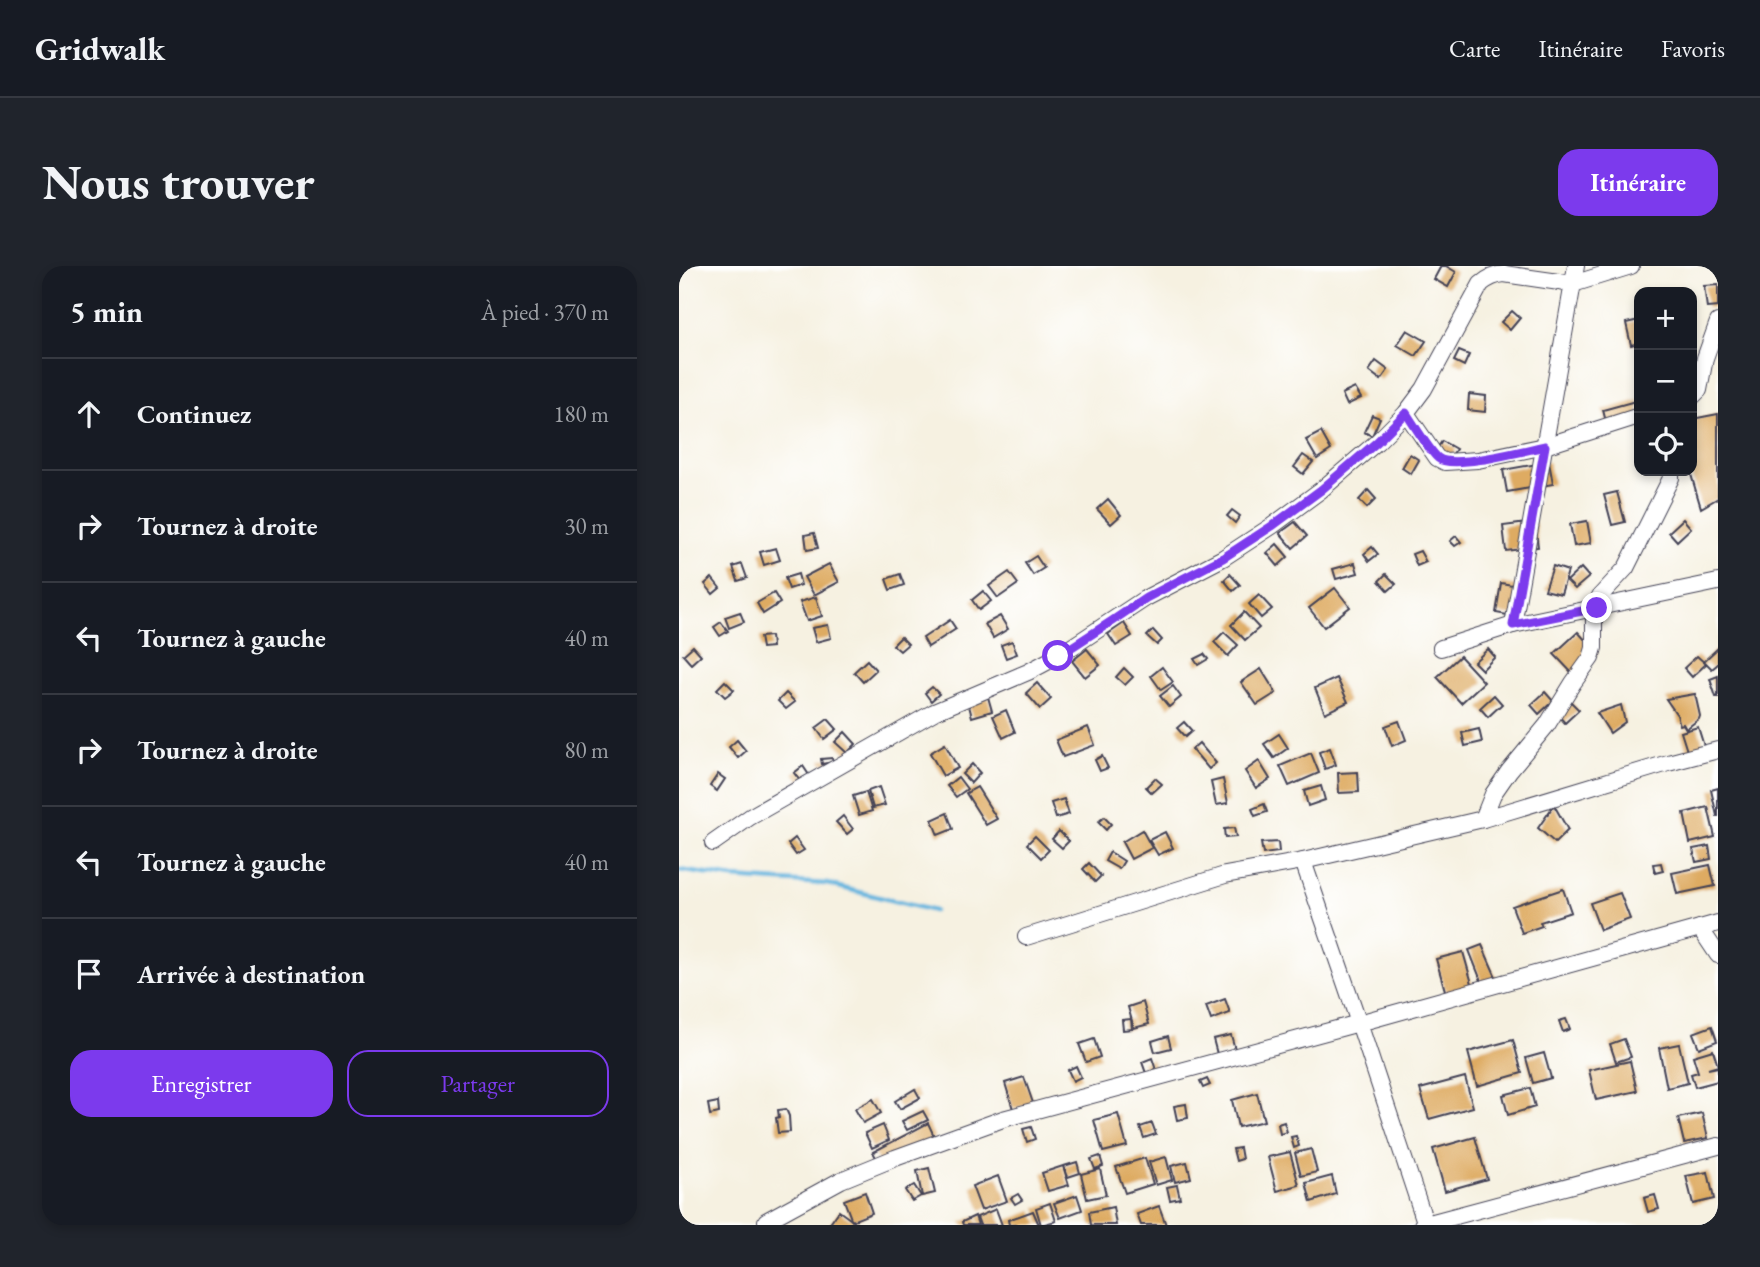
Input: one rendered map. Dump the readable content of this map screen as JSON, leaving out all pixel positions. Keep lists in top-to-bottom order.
{
  "page": {
    "header": "Gridwalk",
    "nav": ["Carte", "Itinéraire", "Favoris"],
    "buttons": [
      "Itinéraire",
      ["Enregistrer", "Partager"]
    ],
    "title": "Nous trouver",
    "heading": ["5 min", "À pied · 370 m"],
    "map_buttons": ["+", "−"],
    "list": [
      ["Continuez", "180 m"],
      ["Tournez à droite", "30 m"],
      ["Tournez à gauche", "40 m"],
      ["Tournez à droite", "80 m"],
      ["Tournez à gauche", "40 m"],
      "Arrivée à destination"
    ]
  }
}
